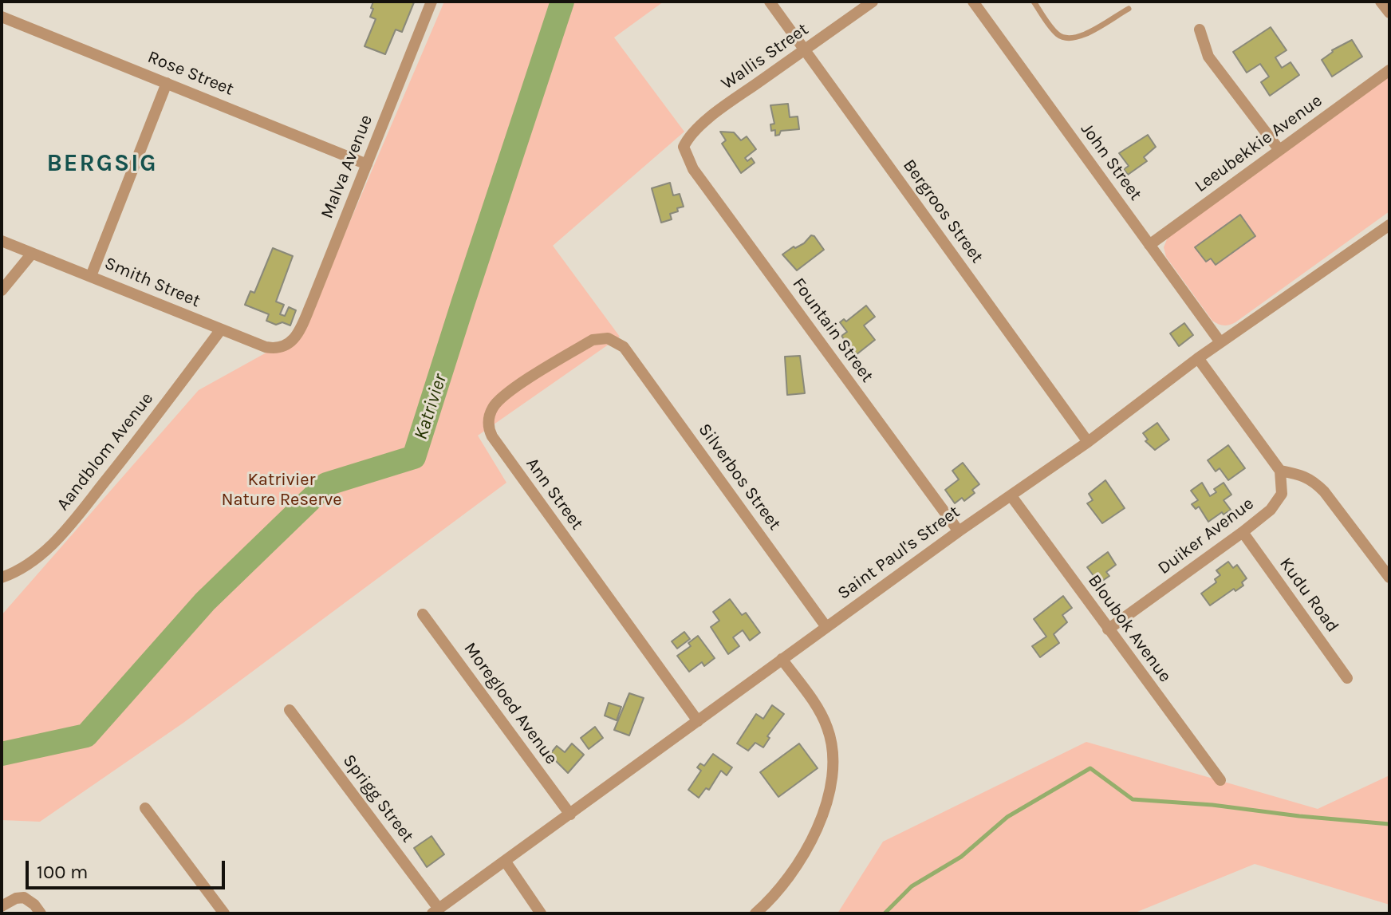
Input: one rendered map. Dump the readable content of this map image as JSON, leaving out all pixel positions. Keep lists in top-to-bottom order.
{
  "streets": {
    "street": [
      "Wallis Street",
      "Rose Street",
      "Leeubekkie Avenue",
      "John Street",
      "Malva Avenue",
      "Bergroos Street",
      "Smith Street",
      "Fountain Street",
      "Aandblom Avenue",
      "Silverbos Street",
      "Ann Street",
      "Duiker Avenue",
      "Saint Paul's Street",
      "Kudu Road",
      "Bloubok Avenue",
      "Moregloed Avenue",
      "Sprigg Street"
    ]
  },
  "crossings": [
    ["Wallis Street", "Bergroos Street"],
    ["Wallis Street", "Fountain Street"],
    ["Rose Street", "Malva Avenue"],
    ["Leeubekkie Avenue", "John Street"],
    ["John Street", "Saint Paul's Street"],
    ["Malva Avenue", "Smith Street"],
    ["Bergroos Street", "Saint Paul's Street"],
    ["Smith Street", "Aandblom Avenue"],
    ["Fountain Street", "Saint Paul's Street"],
    ["Silverbos Street", "Ann Street"],
    ["Silverbos Street", "Saint Paul's Street"],
    ["Ann Street", "Saint Paul's Street"],
    ["Duiker Avenue", "Kudu Road"],
    ["Duiker Avenue", "Bloubok Avenue"],
    ["Saint Paul's Street", "Bloubok Avenue"],
    ["Saint Paul's Street", "Moregloed Avenue"],
    ["Saint Paul's Street", "Sprigg Street"]
  ],
  "districts": ["BERGSIG"],
  "water": ["Katrivier"],
  "parks": ["Katrivier Nature Reserve"],
  "scale_bar": "100 m"
}
